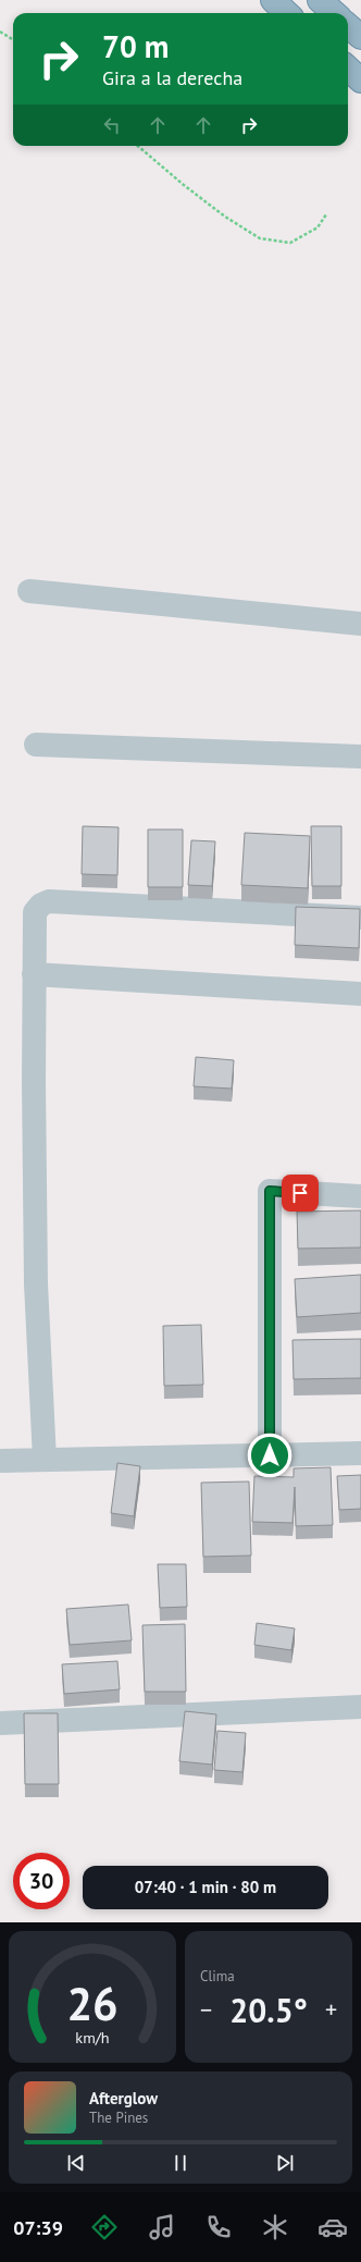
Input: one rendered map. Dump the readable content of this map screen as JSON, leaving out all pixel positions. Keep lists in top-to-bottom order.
{
  "page": {
    "turn": ["70 m", "Gira a la derecha"],
    "limit": "30",
    "trip": "07:40 · 1 min · 80 m",
    "tile": "Clima",
    "heat": ["−", "20.5°", "+"],
    "song": ["Afterglow", "The Pines"],
    "tabs": "07:39",
    "gauge": ["26", "km/h"]
  }
}
